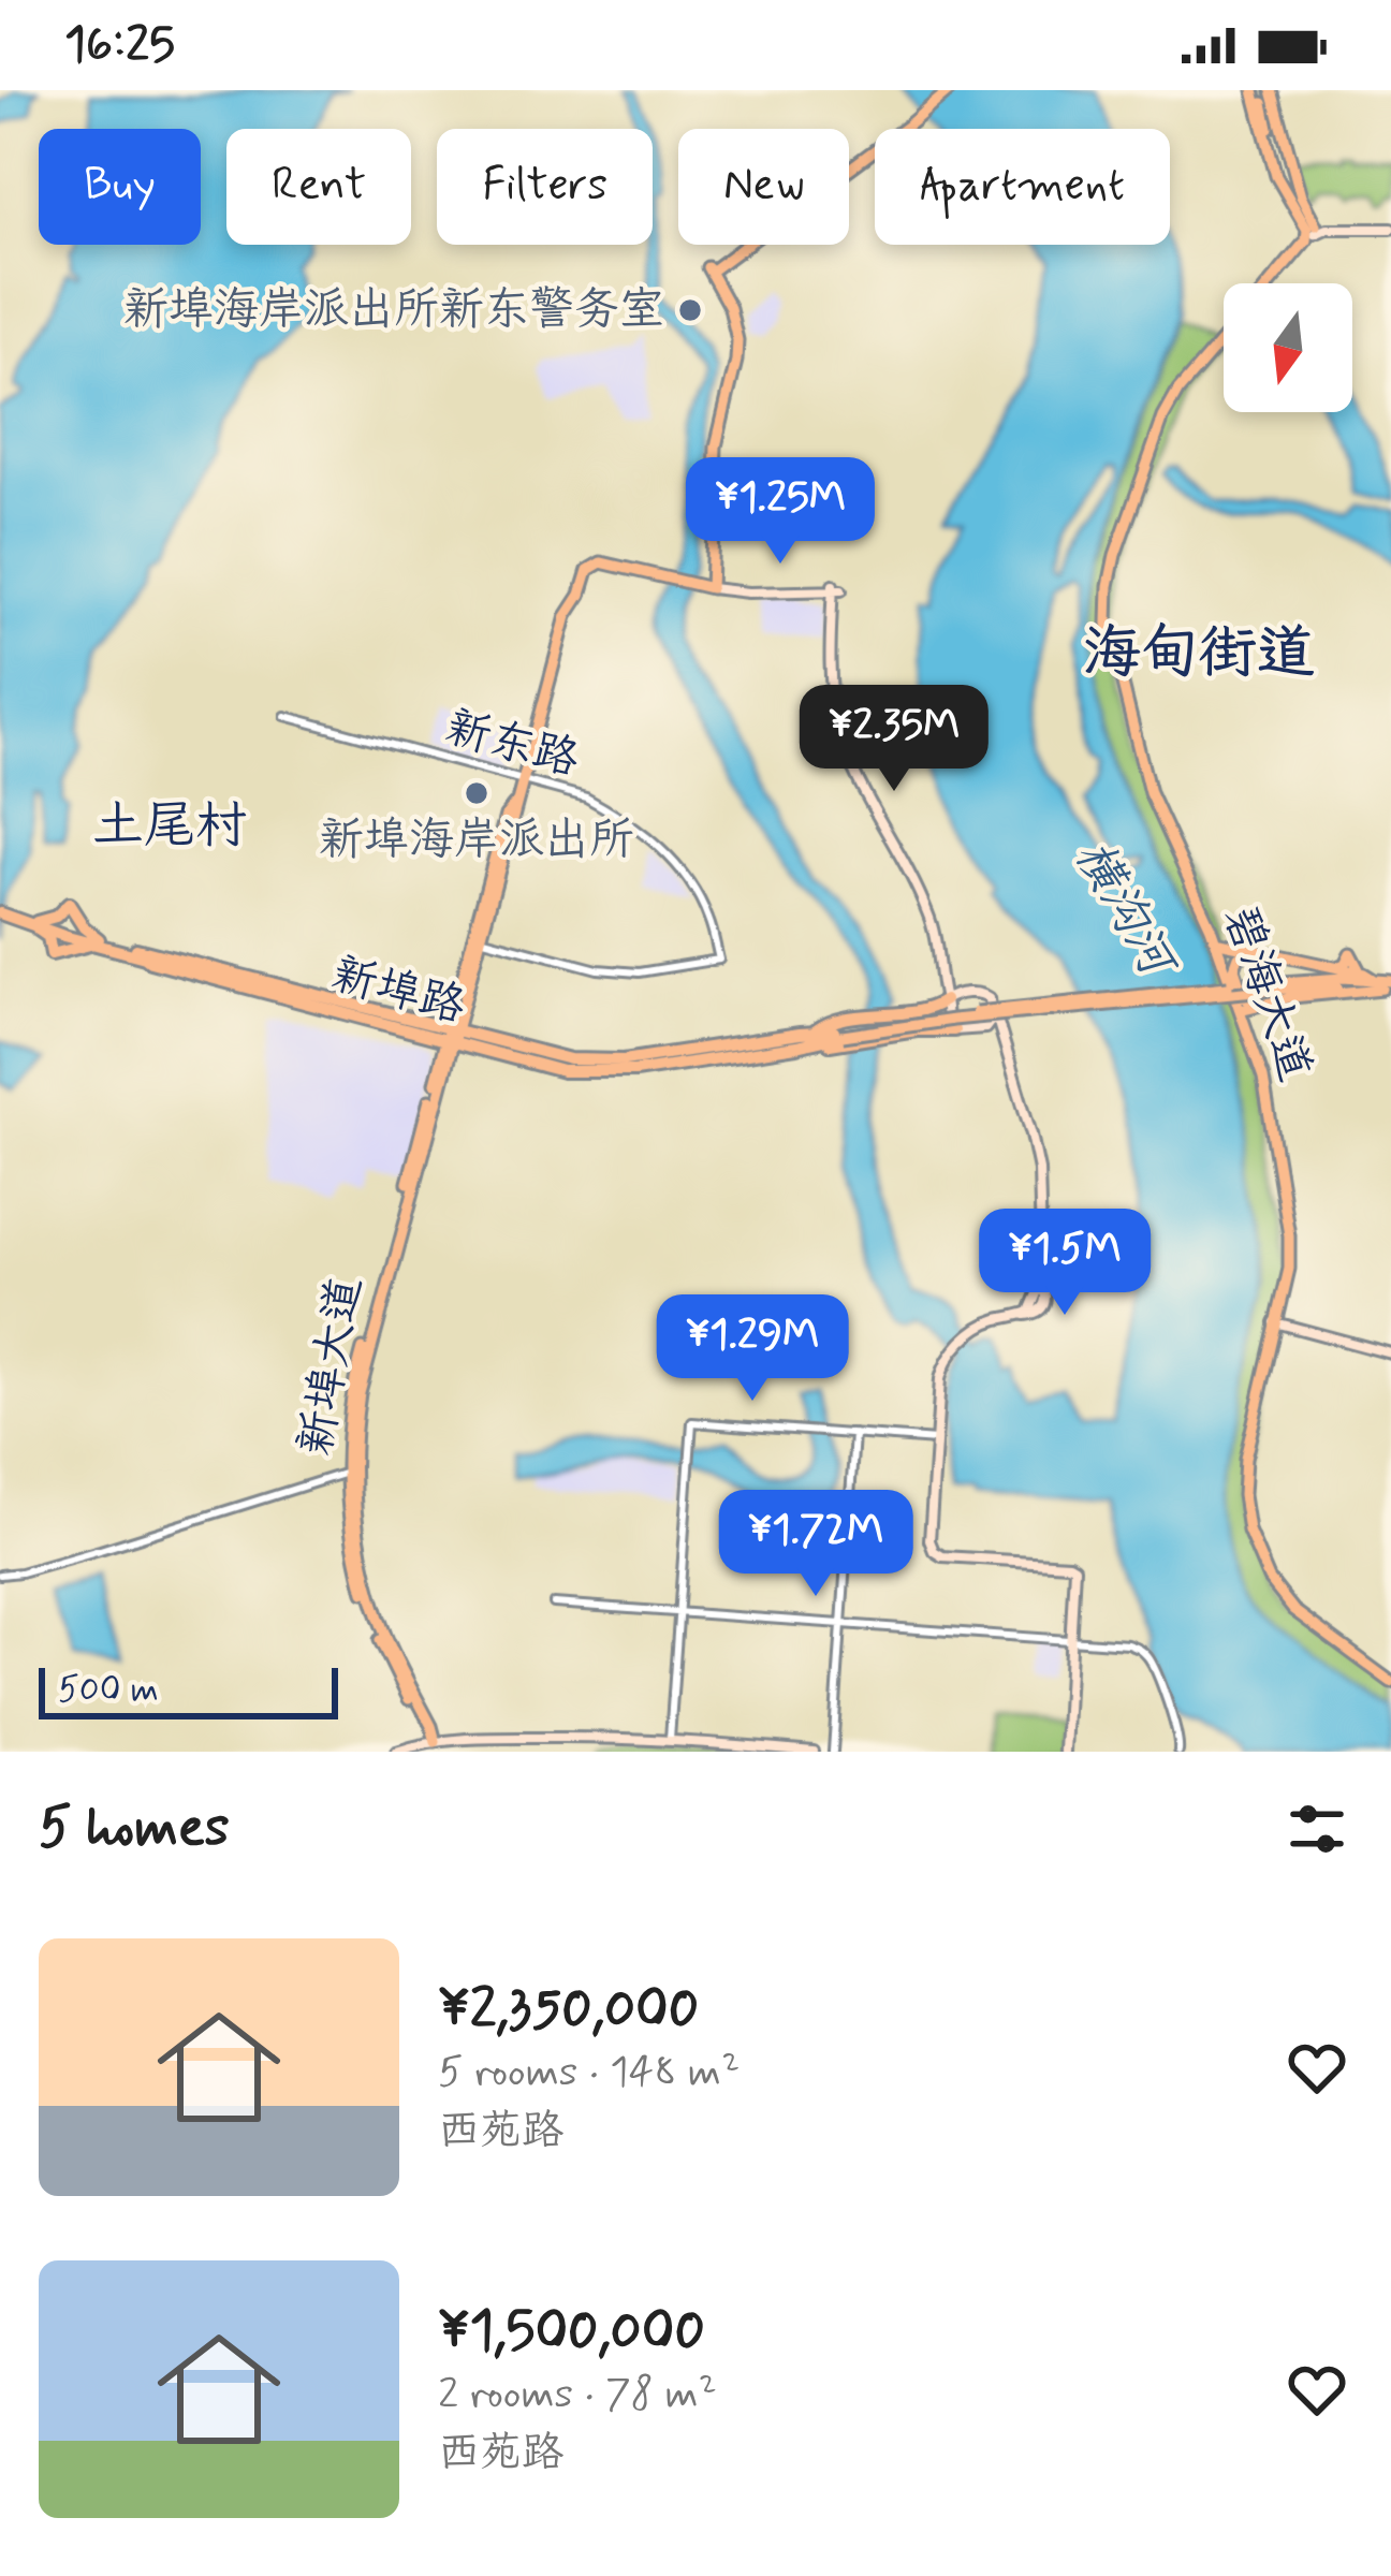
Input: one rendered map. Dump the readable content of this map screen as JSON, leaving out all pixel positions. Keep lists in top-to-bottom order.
{
  "streets": {
    "highway": ["新埠路"],
    "main road": ["碧海大道", "新埠大道"],
    "street": ["新东路"]
  },
  "crossings": [
    ["新东路", "新埠大道"],
    ["新埠路", "新埠大道"]
  ],
  "districts": ["海甸街道", "土尾村"],
  "water": ["横沟河"],
  "places": ["新埠海岸派出所新东警务室", "新埠海岸派出所"],
  "scale_bar": "500 m",
  "north": "bottom",
  "page": {
    "status": "16:25",
    "chip": [
      "Buy",
      "Rent",
      "Filters",
      "New",
      "Apartment"
    ],
    "price": [
      "¥1.25M",
      "¥2.35M",
      "¥1.5M",
      "¥1.29M",
      "¥1.72M"
    ],
    "scale": "500 m",
    "heading": "5 homes",
    "list": [
      {
        "name": "¥2,350,000",
        "note": "5 rooms · 148 m² · 西苑路"
      },
      {
        "name": "¥1,500,000",
        "note": "2 rooms · 78 m² · 西苑路"
      }
    ]
  }
}
